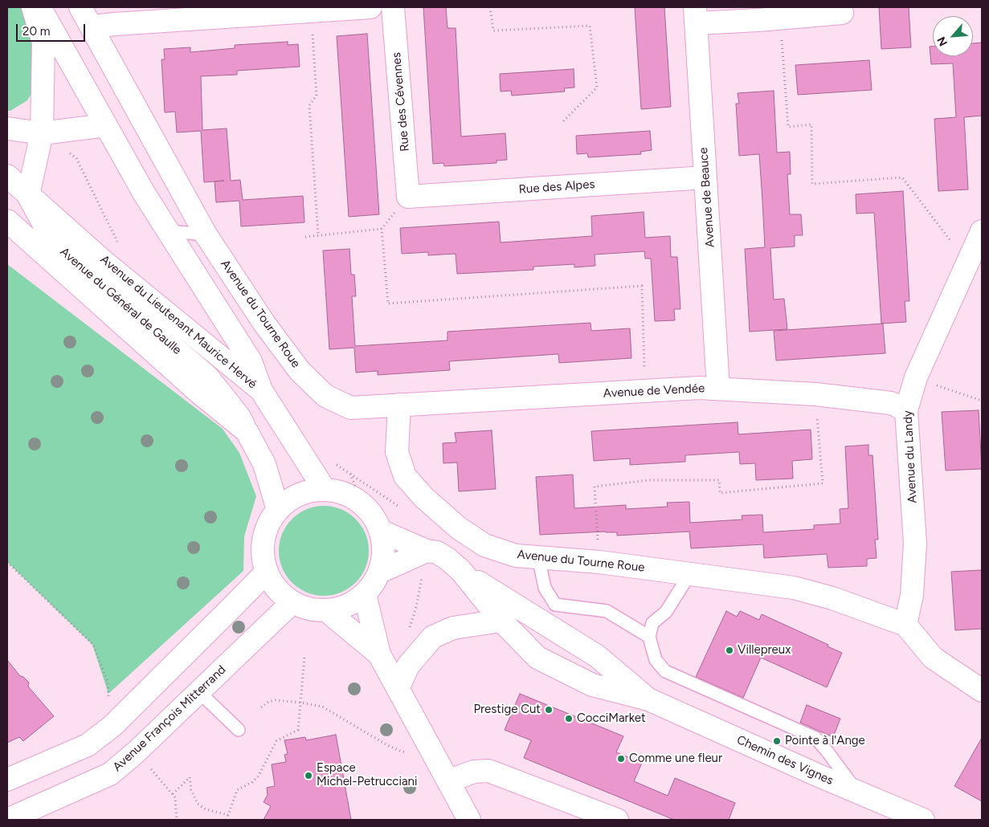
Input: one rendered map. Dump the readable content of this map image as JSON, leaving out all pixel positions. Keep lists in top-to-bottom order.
{
  "streets": {
    "street": [
      "Rue des Cévennes",
      "Rue des Alpes",
      "Avenue de Beauce",
      "Avenue du Général de Gaulle",
      "Avenue du Tourne Roue",
      "Avenue du Lieutenant Maurice Hervé",
      "Avenue de Vendée",
      "Avenue du Landy",
      "Avenue François Mitterrand",
      "Chemin des Vignes"
    ]
  },
  "crossings": [
    ["Rue des Cévennes", "Rue des Alpes"],
    ["Rue des Alpes", "Avenue de Beauce"],
    ["Avenue de Beauce", "Avenue de Vendée"],
    ["Avenue du Général de Gaulle", "Avenue du Lieutenant Maurice Hervé"],
    ["Avenue du Tourne Roue", "Avenue de Vendée"],
    ["Avenue du Tourne Roue", "Avenue du Landy"],
    ["Avenue du Lieutenant Maurice Hervé", "Avenue François Mitterrand"],
    ["Avenue du Lieutenant Maurice Hervé", "Chemin des Vignes"],
    ["Avenue de Vendée", "Avenue du Landy"],
    ["Avenue François Mitterrand", "Chemin des Vignes"]
  ],
  "places": [
    "Villepreux",
    "Prestige Cut",
    "CocciMarket",
    "Pointe à l'Ange",
    "Comme une fleur",
    "Espace Michel-Petrucciani"
  ],
  "scale_bar": "20 m",
  "north": "bottom left"
}
